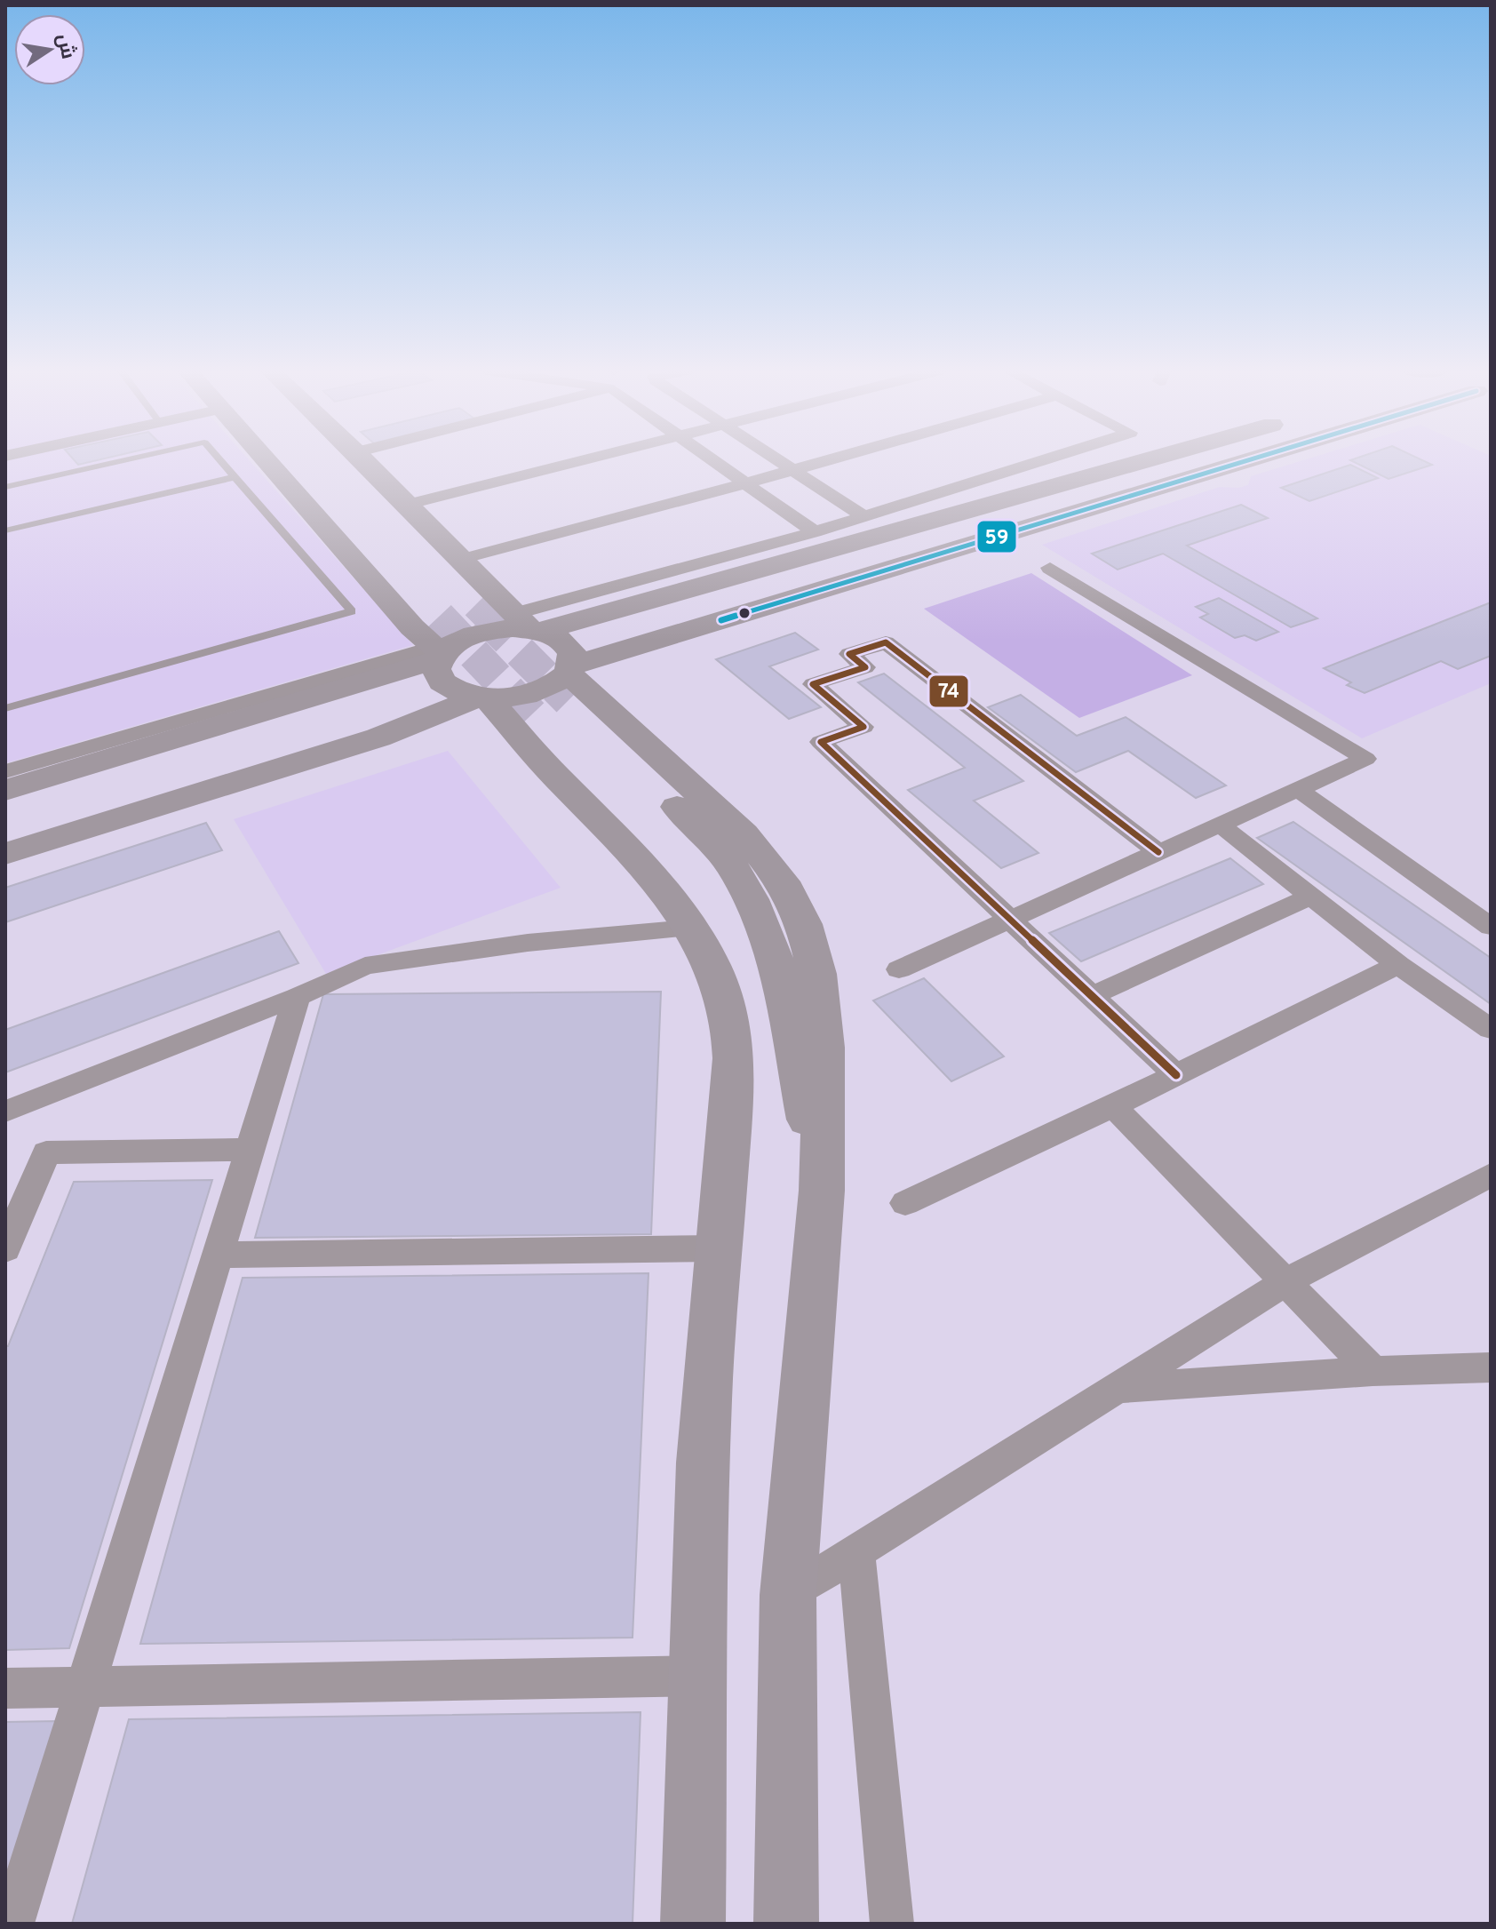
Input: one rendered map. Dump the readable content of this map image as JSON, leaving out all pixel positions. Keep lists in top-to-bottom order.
{
  "lines": ["transit line 59", "transit line 74"],
  "north": "right"
}
